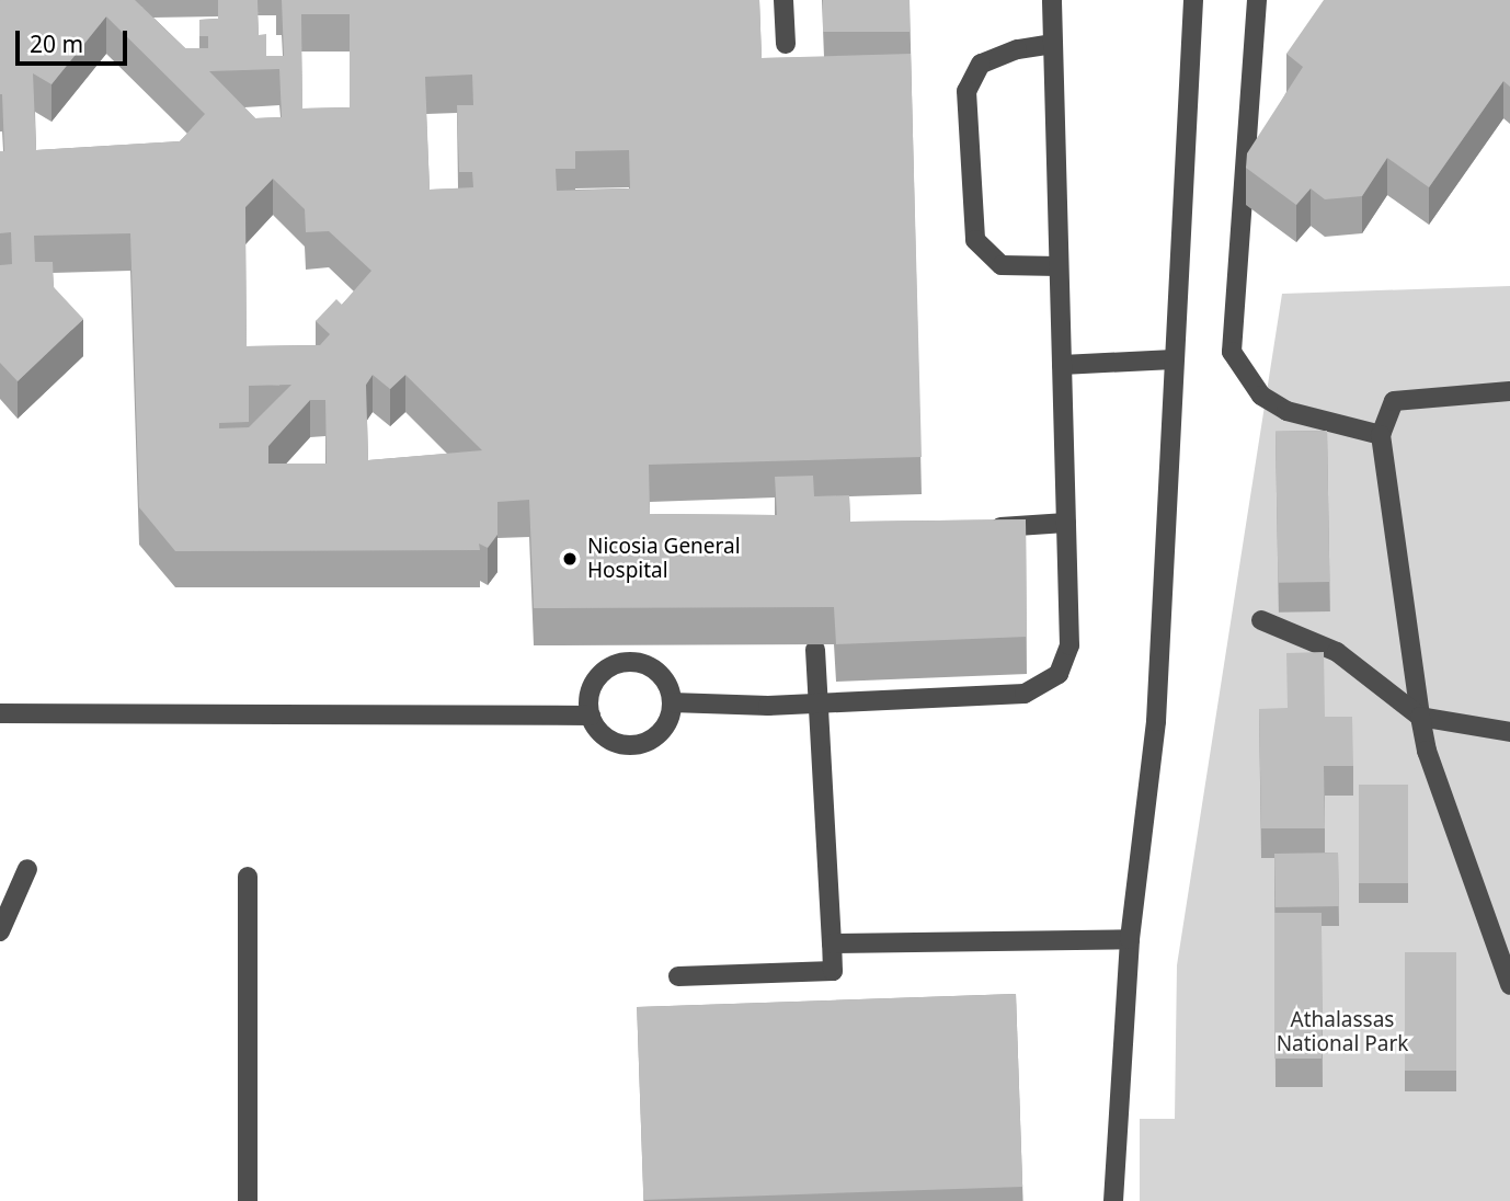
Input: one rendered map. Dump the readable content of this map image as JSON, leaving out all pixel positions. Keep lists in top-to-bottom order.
{
  "parks": ["Athalassas National Park"],
  "places": ["Nicosia General Hospital"],
  "scale_bar": "20 m"
}
